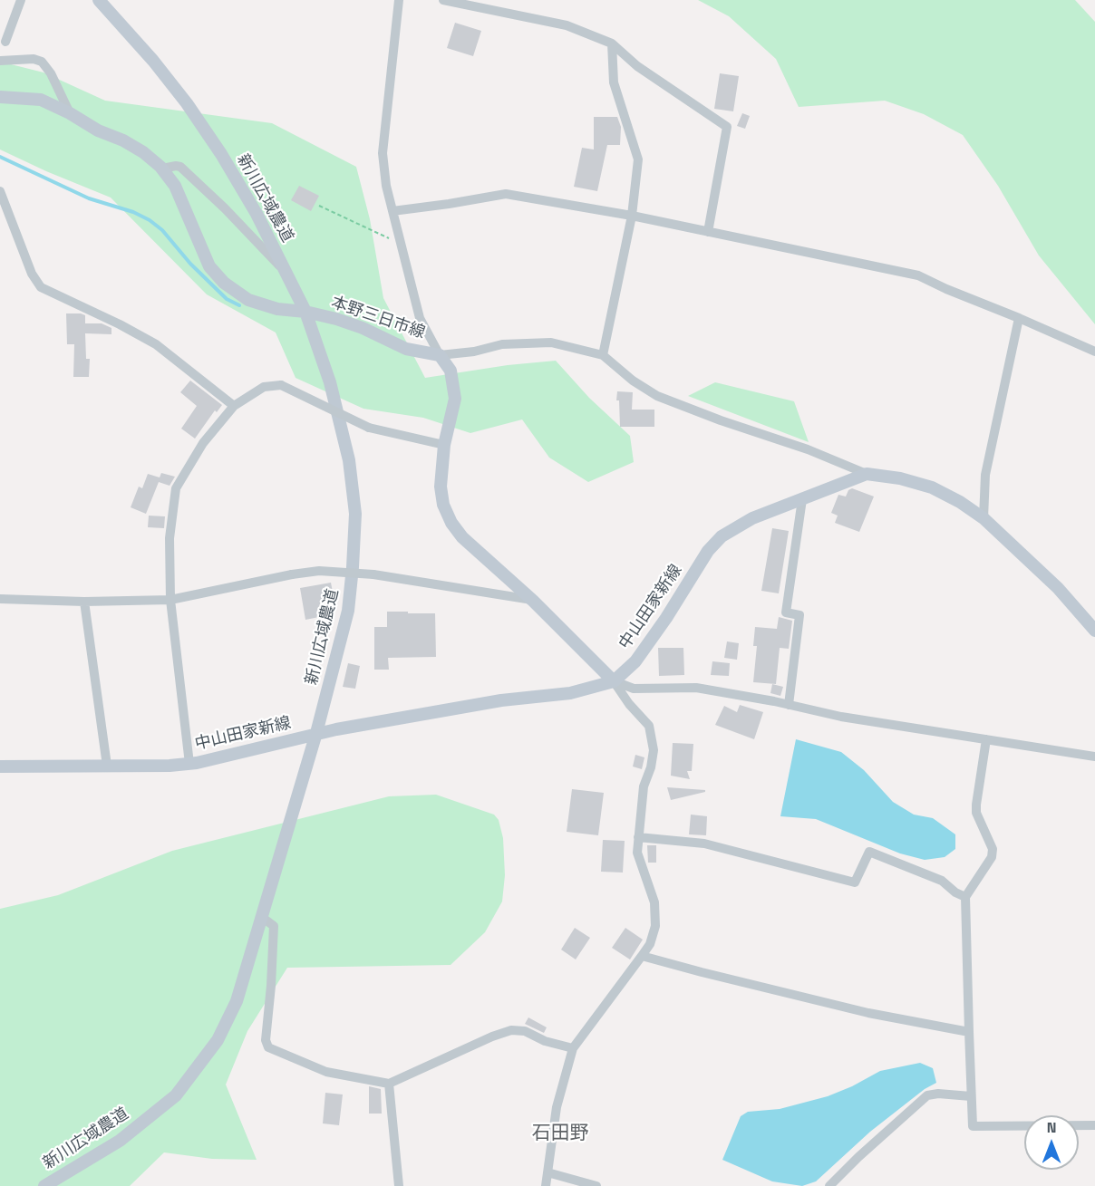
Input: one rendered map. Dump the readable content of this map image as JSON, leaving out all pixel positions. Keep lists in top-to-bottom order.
{
  "streets": {
    "main road": ["新川広域農道", "本野三日市線", "中山田家新線"]
  },
  "crossings": [
    ["新川広域農道", "本野三日市線"],
    ["新川広域農道", "中山田家新線"],
    ["本野三日市線", "中山田家新線"]
  ],
  "districts": ["石田野"],
  "north": "top"
}
